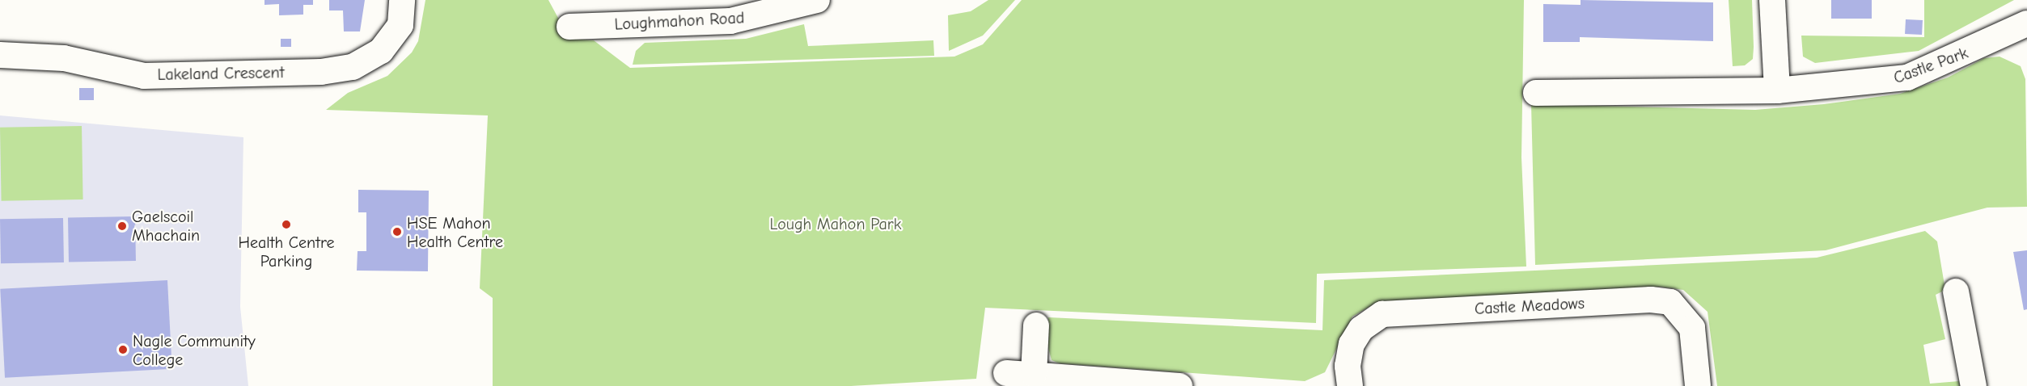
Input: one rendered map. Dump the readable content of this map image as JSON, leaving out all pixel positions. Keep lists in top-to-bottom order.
{
  "streets": {
    "street": [
      "Loughmahon Road",
      "Castle Park",
      "Lakeland Crescent",
      "Castle Meadows"
    ]
  },
  "parks": ["Lough Mahon Park"],
  "places": [
    "Health Centre Parking",
    "Gaelscoil Mhachain",
    "HSE Mahon Health Centre",
    "Nagle Community College"
  ]
}
